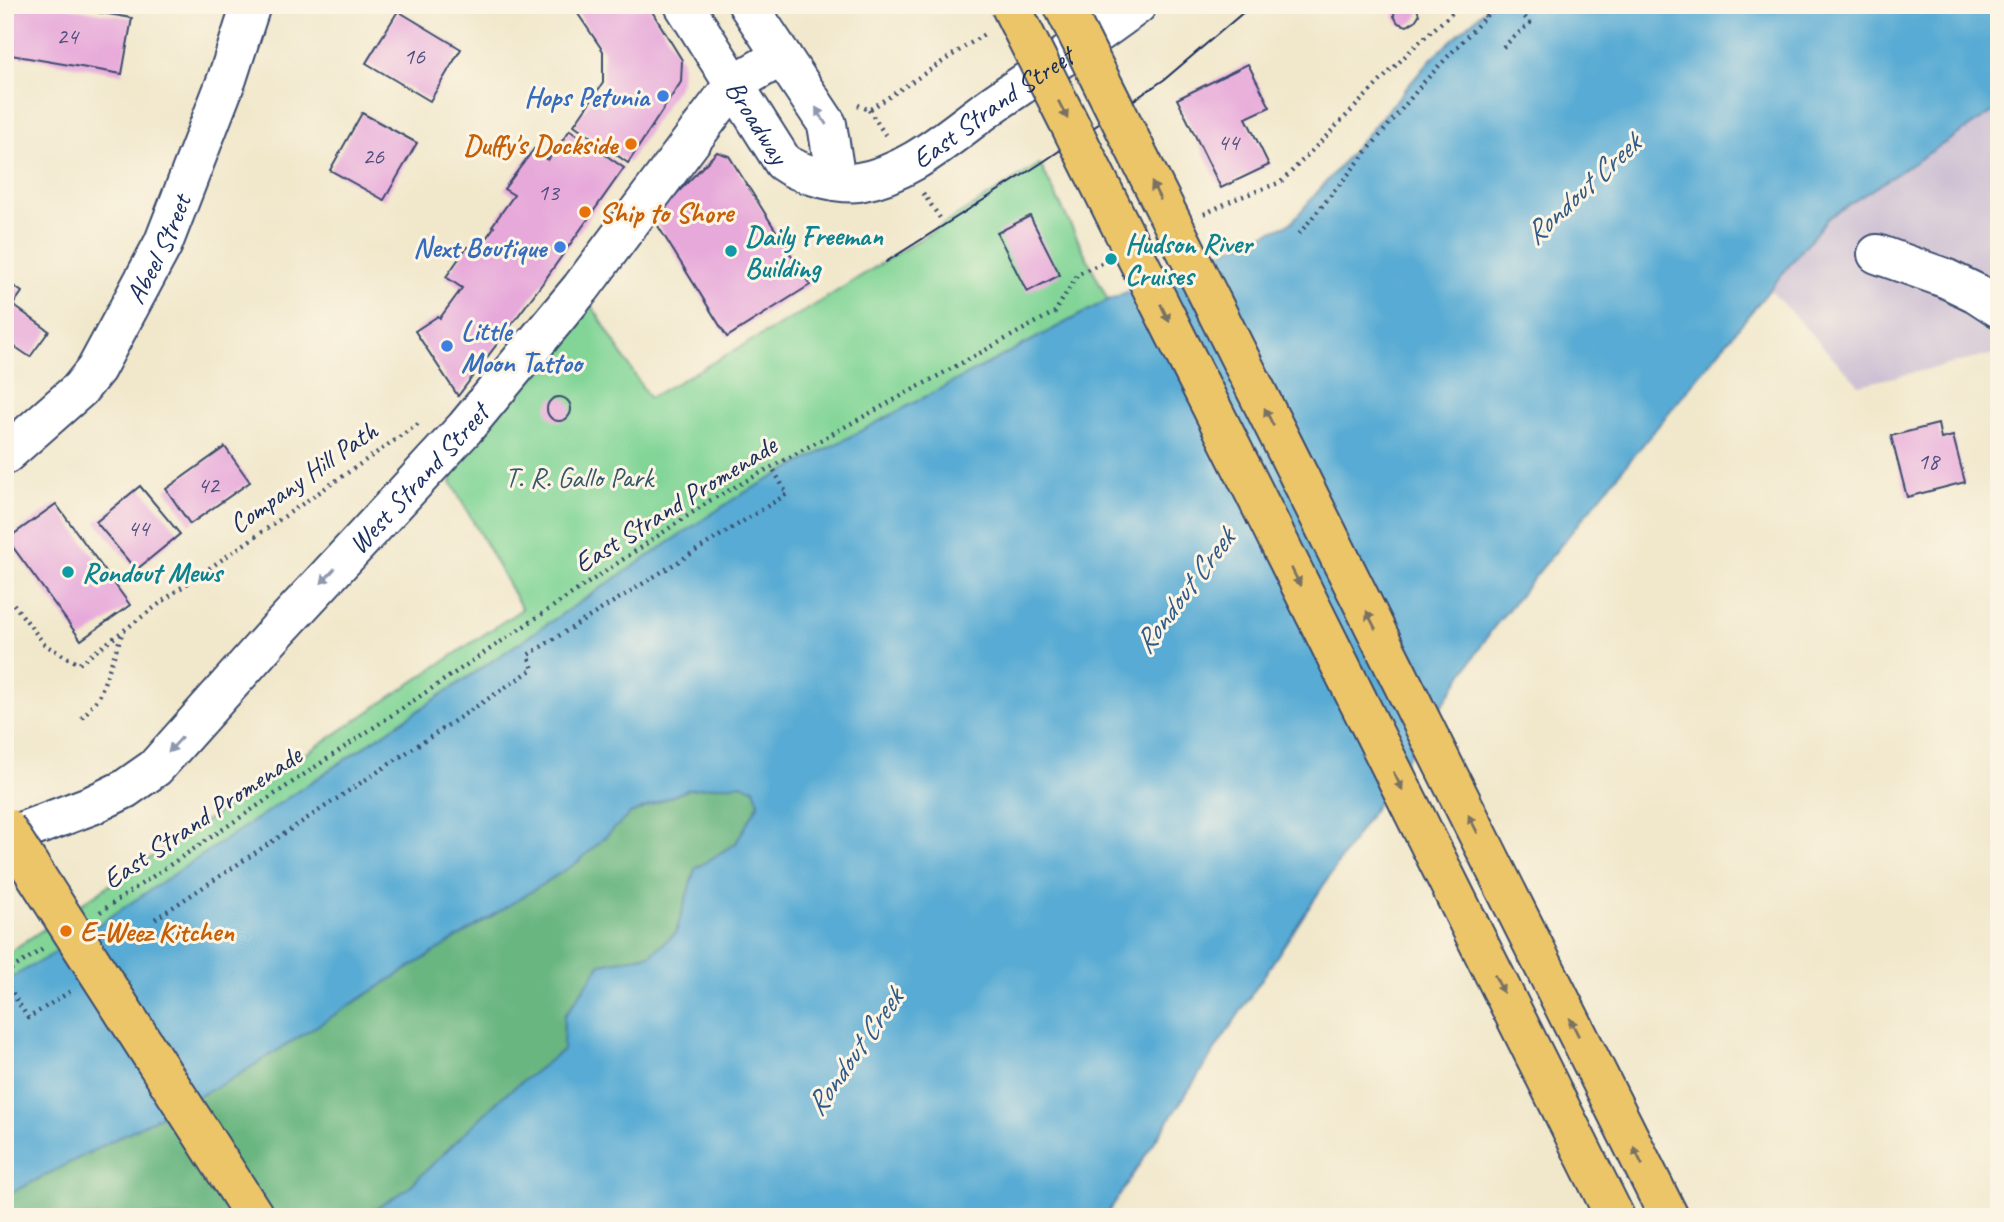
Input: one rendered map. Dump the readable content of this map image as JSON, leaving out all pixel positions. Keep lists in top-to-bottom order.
{
  "streets": {
    "street": [
      "East Strand Street",
      "Broadway",
      "Abeel Street",
      "West Strand Street"
    ],
    "path": ["Company Hill Path", "East Strand Promenade"]
  },
  "crossings": [
    ["East Strand Street", "Broadway"],
    ["Broadway", "West Strand Street"]
  ],
  "one_way": ["West Strand Street"],
  "water": ["Rondout Creek"],
  "parks": ["T. R. Gallo Park"],
  "places": [
    "Hops Petunia",
    "Duffy's Dockside",
    "Ship to Shore",
    "Next Boutique",
    "Daily Freeman Building",
    "Hudson River Cruises",
    "Little Moon Tattoo",
    "Rondout Mews",
    "E-Weez Kitchen"
  ],
  "house_numbers": [
    "24",
    "16",
    "44",
    "26",
    "13",
    "18",
    "42",
    "44"
  ]
}
